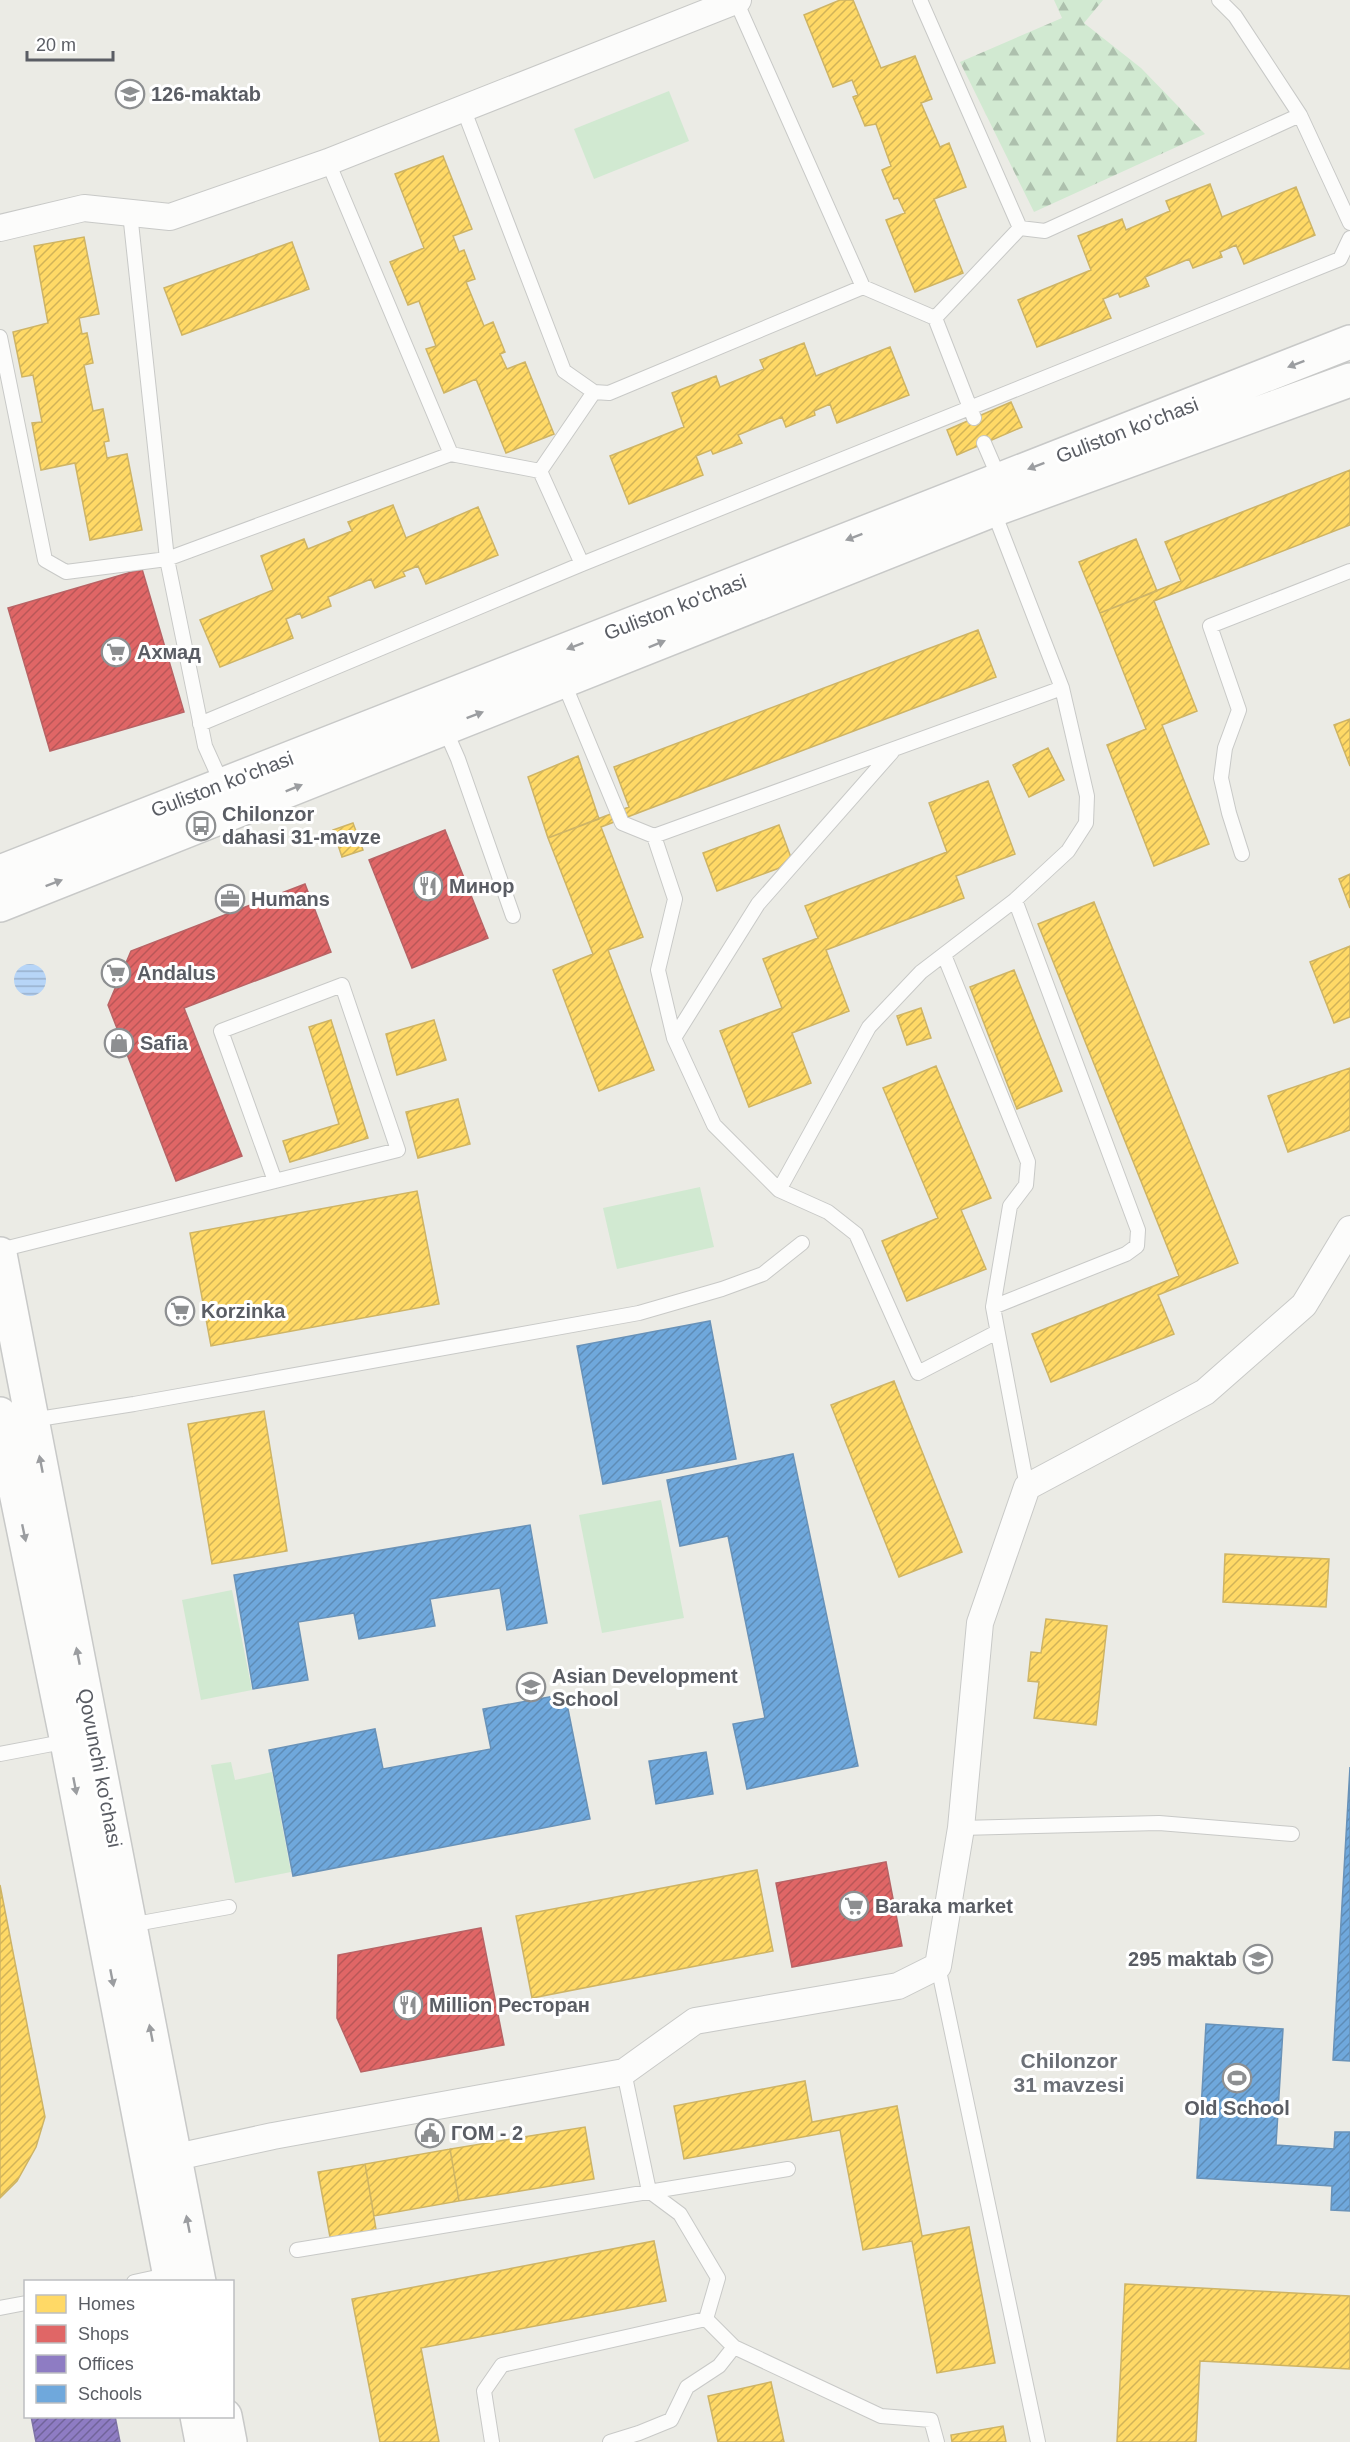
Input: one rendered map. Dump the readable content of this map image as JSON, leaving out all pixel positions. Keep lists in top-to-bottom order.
{
  "streets": {
    "main road": ["Guliston ko'chasi", "Qovunchi ko'chasi"]
  },
  "districts": ["Chilonzor 31 mavzesi"],
  "places": {
    "school or university": ["126-maktab", "Asian Development School", "295 maktab"],
    "supermarket": [
      "Ахмад",
      "Andalus",
      "Korzinka",
      "Baraka market"
    ],
    "bus stop": ["Chilonzor dahasi 31-mavze"],
    "restaurant": ["Минор", "Million Ресторан"],
    "office": ["Humans"],
    "shop": ["Safia"],
    "sports": ["Old School"],
    "public building": ["ГОМ - 2"]
  },
  "legend": [
    "Homes",
    "Shops",
    "Offices",
    "Schools"
  ],
  "scale_bar": "20 m"
}
